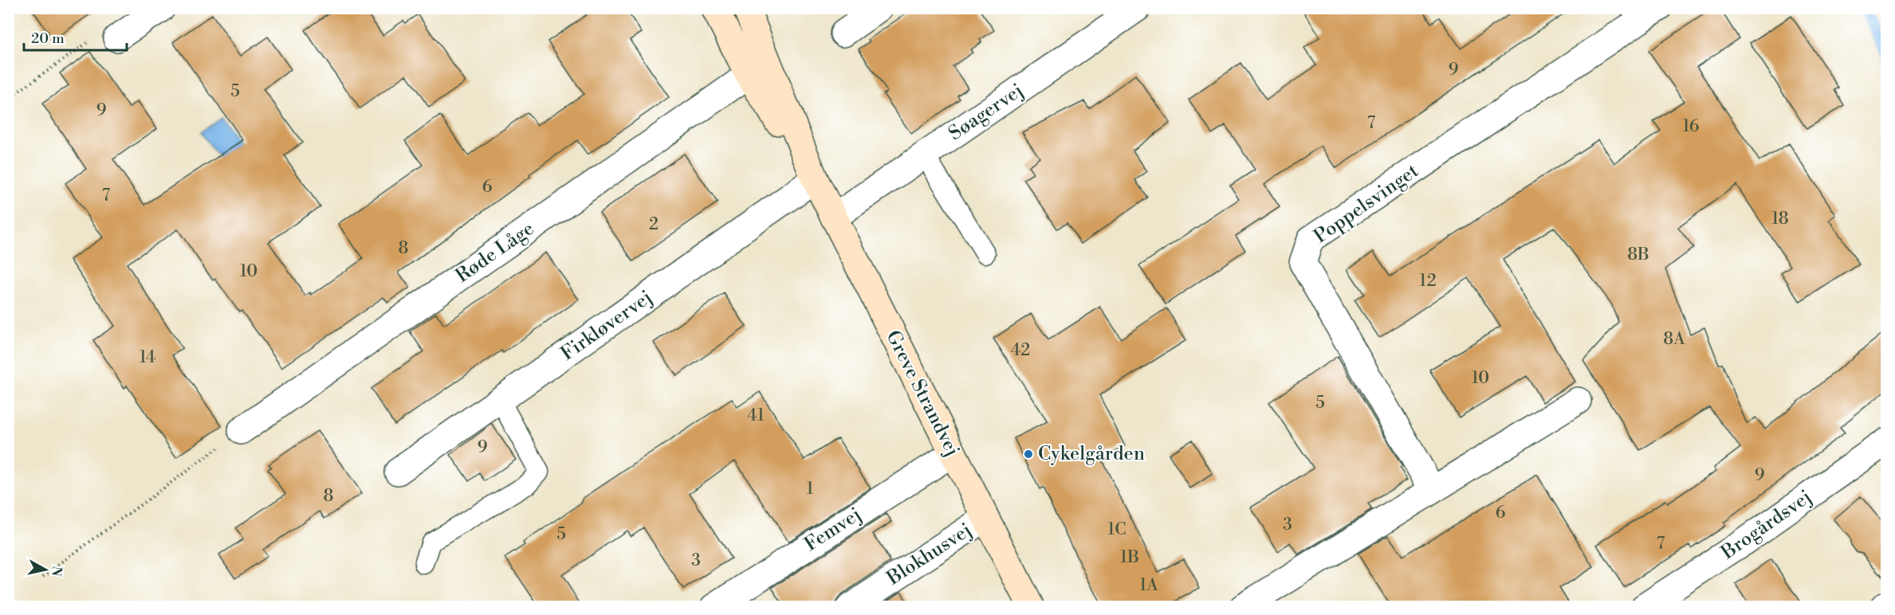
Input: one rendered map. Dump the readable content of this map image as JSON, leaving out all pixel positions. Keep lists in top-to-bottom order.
{
  "streets": {
    "main road": ["Greve Strandvej"],
    "street": [
      "Søagervej",
      "Poppelsvinget",
      "Røde Låge",
      "Firkløvervej",
      "Brogårdsvej",
      "Femvej",
      "Blokhusvej"
    ]
  },
  "crossings": [
    ["Søagervej", "Greve Strandvej"],
    ["Røde Låge", "Greve Strandvej"],
    ["Firkløvervej", "Greve Strandvej"],
    ["Greve Strandvej", "Femvej"],
    ["Greve Strandvej", "Blokhusvej"]
  ],
  "places": ["Cykelgården"],
  "house_numbers": [
    "9",
    "5",
    "9",
    "7",
    "16",
    "6",
    "7",
    "18",
    "2",
    "8",
    "8B",
    "10",
    "12",
    "8A",
    "42",
    "14",
    "10",
    "5",
    "41",
    "9",
    "9",
    "1",
    "8",
    "6",
    "3",
    "1C",
    "5",
    "7",
    "1B",
    "3",
    "1A"
  ],
  "scale_bar": "20 m",
  "north": "right"
}
